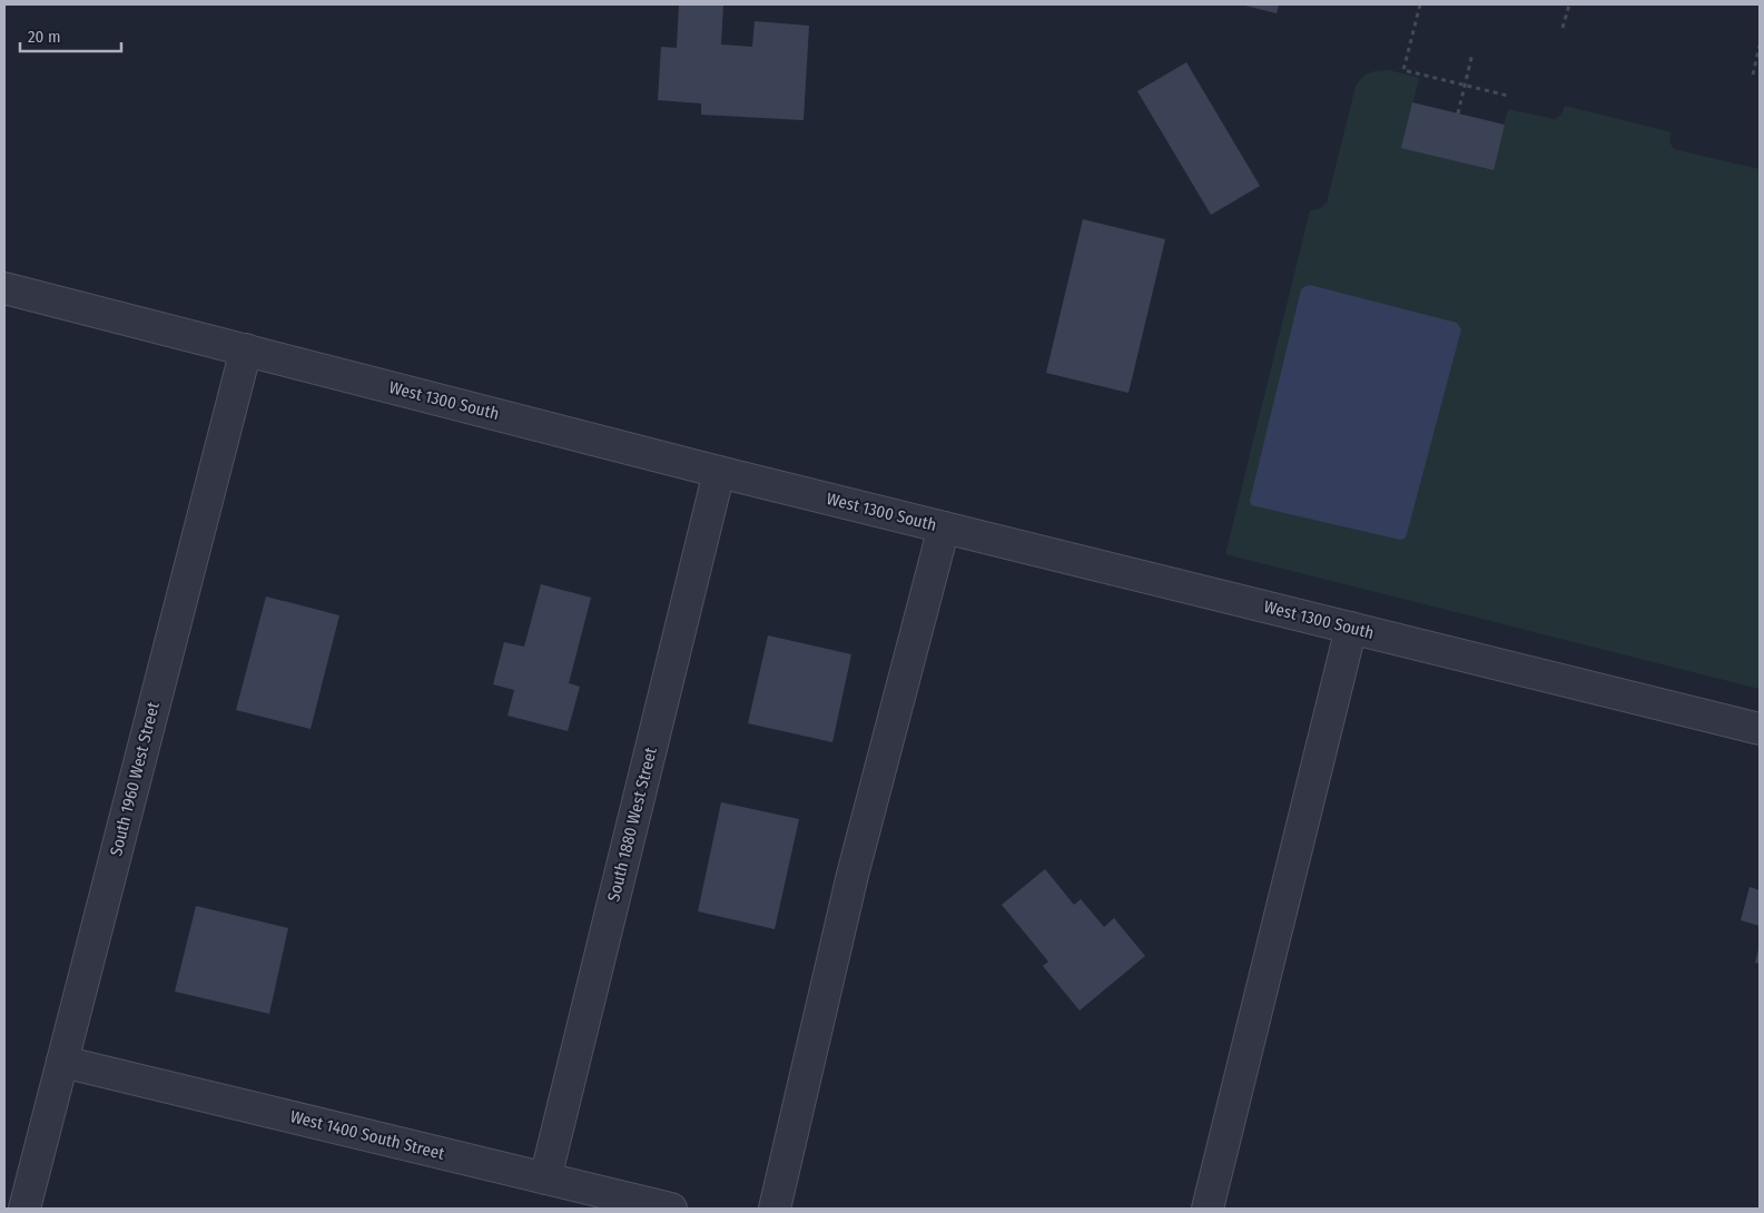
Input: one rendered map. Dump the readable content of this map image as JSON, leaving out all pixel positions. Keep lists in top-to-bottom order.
{
  "streets": {
    "street": [
      "West 1300 South",
      "South 1960 West Street",
      "South 1880 West Street",
      "West 1400 South Street"
    ]
  },
  "crossings": [
    ["West 1300 South", "South 1960 West Street"],
    ["West 1300 South", "South 1880 West Street"],
    ["South 1960 West Street", "West 1400 South Street"],
    ["South 1880 West Street", "West 1400 South Street"]
  ],
  "scale_bar": "20 m"
}
